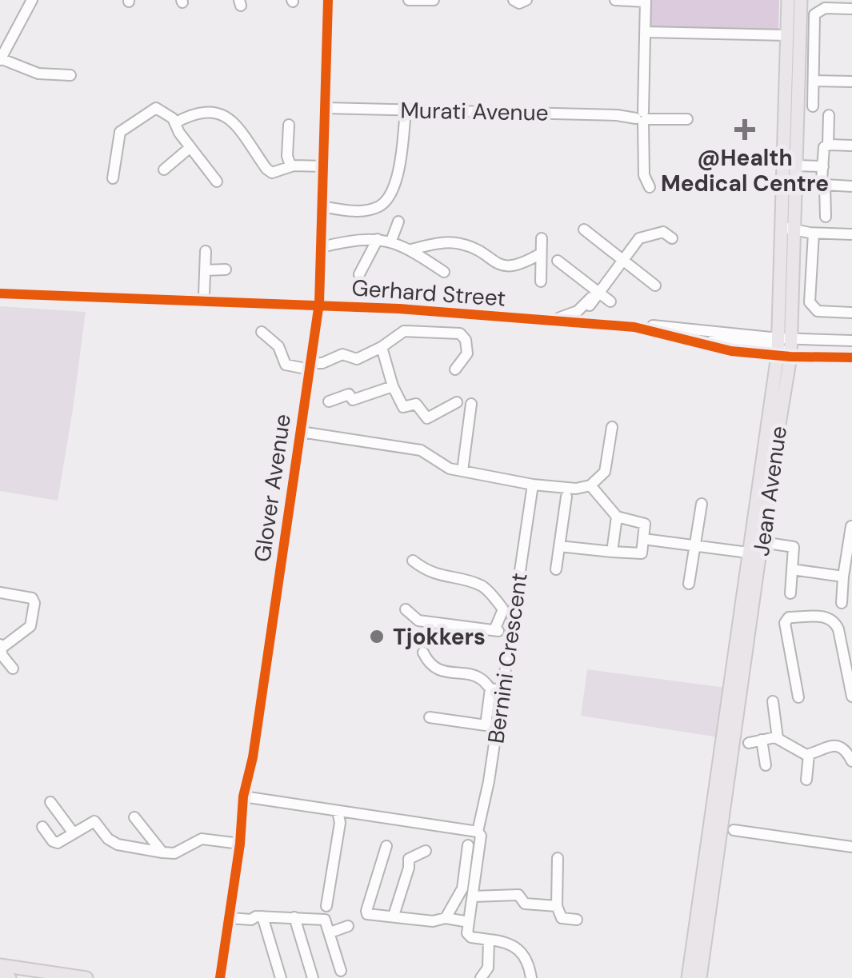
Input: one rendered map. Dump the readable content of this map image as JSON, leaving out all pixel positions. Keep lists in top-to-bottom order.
{
  "streets": {
    "main road": ["Jean Avenue"],
    "street": [
      "Murati Avenue",
      "Gerhard Street",
      "Glover Avenue",
      "Bernini Crescent"
    ]
  },
  "crossings": [
    ["Murati Avenue", "Glover Avenue"],
    ["Gerhard Street", "Glover Avenue"],
    ["Gerhard Street", "Jean Avenue"]
  ],
  "places": {
    "health": ["@Health Medical Centre"],
    "other": ["Tjokkers"]
  }
}
